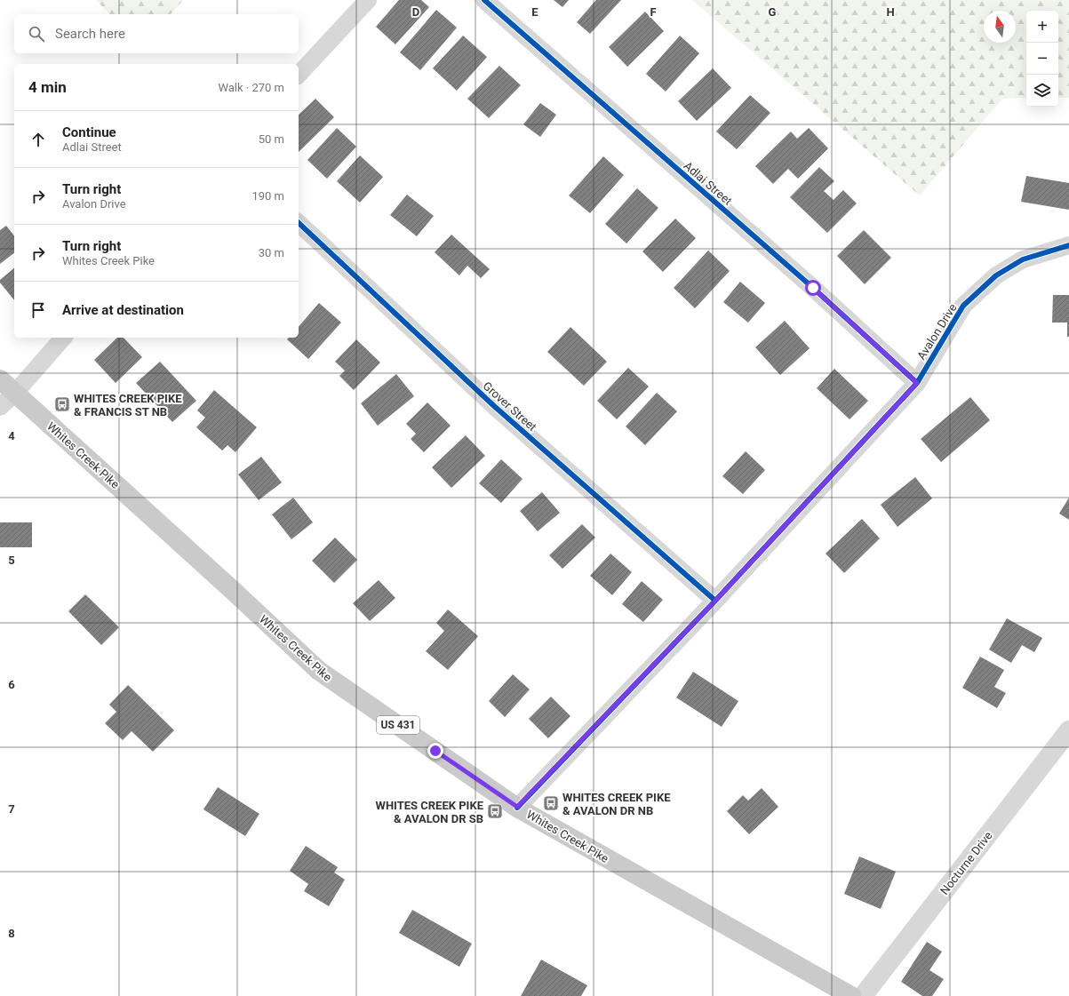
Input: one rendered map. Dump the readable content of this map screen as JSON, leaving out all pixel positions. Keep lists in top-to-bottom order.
{
  "streets": {
    "main road": ["Whites Creek Pike", "US 431"],
    "street": [
      "Adlai Street",
      "Avalon Drive",
      "Grover Street",
      "Nocturne Drive"
    ]
  },
  "crossings": [
    ["Adlai Street", "Avalon Drive"],
    ["Avalon Drive", "Grover Street"],
    ["Avalon Drive", "Whites Creek Pike"]
  ],
  "places": {
    "bus stop": ["WHITES CREEK PIKE & FRANCIS ST NB", "WHITES CREEK PIKE & AVALON DR NB", "WHITES CREEK PIKE & AVALON DR SB"]
  },
  "north": "top",
  "page": {
    "map_buttons": ["+", "−"],
    "search": "Search here",
    "heading": ["4 min", "Walk · 270 m"],
    "list": [
      ["Continue", "Adlai Street", "50 m"],
      ["Turn right", "Avalon Drive", "190 m"],
      ["Turn right", "Whites Creek Pike", "30 m"],
      "Arrive at destination"
    ]
  },
  "grid": {
    "columns": [
      "D",
      "E",
      "F",
      "G",
      "H"
    ],
    "rows": [
      "4",
      "5",
      "6",
      "7",
      "8"
    ]
  }
}
